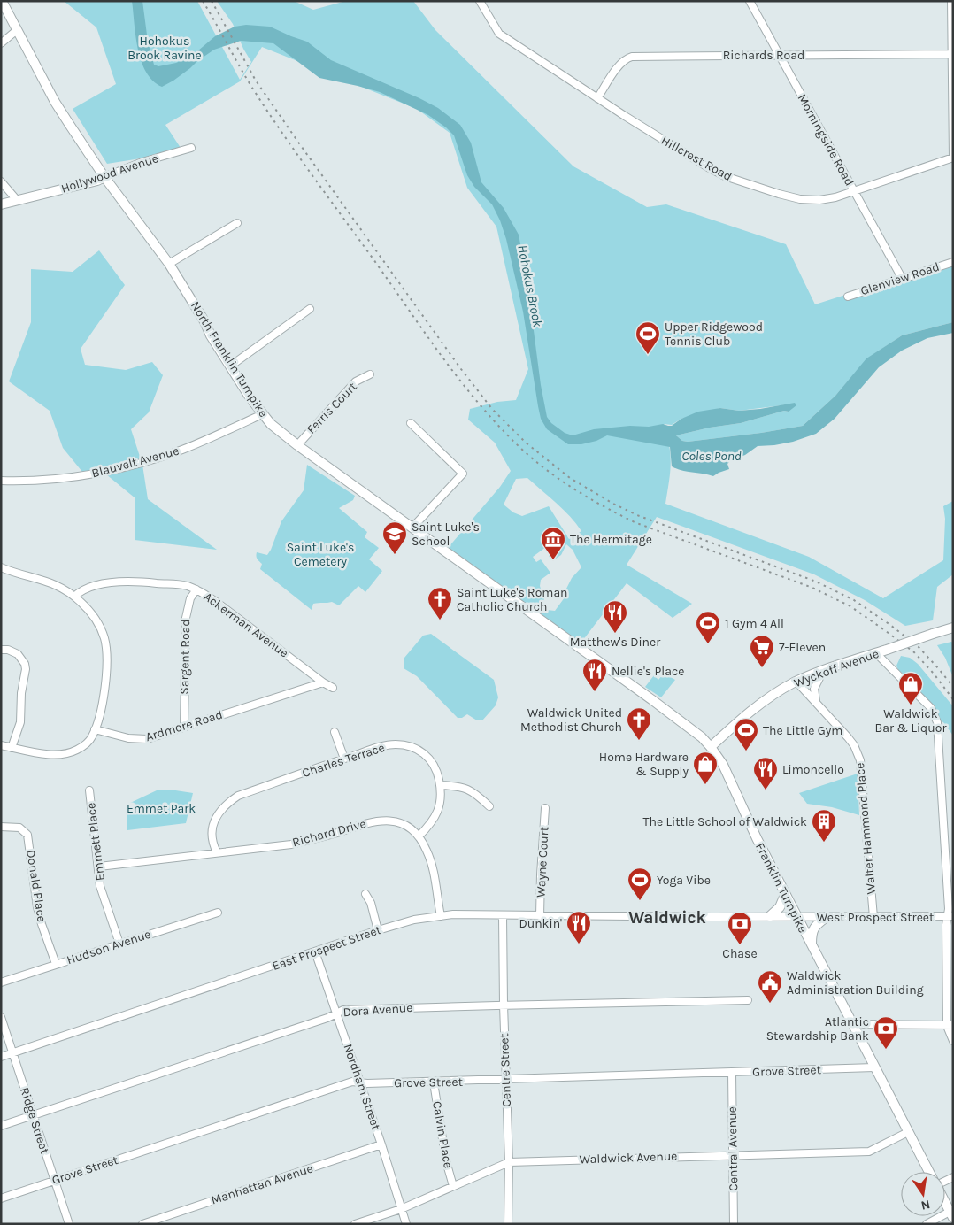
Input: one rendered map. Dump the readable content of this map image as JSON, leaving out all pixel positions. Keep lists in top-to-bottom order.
{
  "streets": {
    "main road": [
      "Hollywood Avenue",
      "North Franklin Turnpike",
      "Wyckoff Avenue",
      "Franklin Turnpike"
    ],
    "street": [
      "Richards Road",
      "Morningside Road",
      "Hillcrest Road",
      "Glenview Road",
      "Ferris Court",
      "Blauvelt Avenue",
      "Ackerman Avenue",
      "Sargent Road",
      "Ardmore Road",
      "Charles Terrace",
      "Walter Hammond Place",
      "Richard Drive",
      "Emmett Place",
      "Wayne Court",
      "Donald Place",
      "West Prospect Street",
      "Hudson Avenue",
      "East Prospect Street",
      "Dora Avenue",
      "Centre Street",
      "Grove Street",
      "Nordham Street",
      "Ridge Street",
      "Calvin Place",
      "Central Avenue",
      "Waldwick Avenue",
      "Manhattan Avenue"
    ]
  },
  "crossings": [
    ["Richards Road", "Morningside Road"],
    ["Richards Road", "Hillcrest Road"],
    ["Morningside Road", "Hillcrest Road"],
    ["Morningside Road", "Glenview Road"],
    ["Hollywood Avenue", "North Franklin Turnpike"],
    ["North Franklin Turnpike", "Ferris Court"],
    ["North Franklin Turnpike", "Blauvelt Avenue"],
    ["North Franklin Turnpike", "Franklin Turnpike"],
    ["Ackerman Avenue", "Sargent Road"],
    ["Ackerman Avenue", "Ardmore Road"],
    ["Sargent Road", "Ardmore Road"],
    ["Wyckoff Avenue", "Walter Hammond Place"],
    ["Wyckoff Avenue", "Franklin Turnpike"],
    ["Charles Terrace", "Richard Drive"],
    ["Walter Hammond Place", "West Prospect Street"],
    ["Richard Drive", "Emmett Place"],
    ["Richard Drive", "East Prospect Street"],
    ["Emmett Place", "Hudson Avenue"],
    ["Wayne Court", "East Prospect Street"],
    ["Donald Place", "Hudson Avenue"],
    ["Franklin Turnpike", "West Prospect Street"],
    ["Franklin Turnpike", "Grove Street"],
    ["Franklin Turnpike", "Waldwick Avenue"],
    ["West Prospect Street", "East Prospect Street"],
    ["East Prospect Street", "Centre Street"],
    ["East Prospect Street", "Nordham Street"],
    ["East Prospect Street", "Ridge Street"],
    ["Dora Avenue", "Centre Street"],
    ["Dora Avenue", "Nordham Street"],
    ["Dora Avenue", "Ridge Street"],
    ["Centre Street", "Grove Street"],
    ["Centre Street", "Waldwick Avenue"],
    ["Grove Street", "Nordham Street"],
    ["Grove Street", "Ridge Street"],
    ["Grove Street", "Calvin Place"],
    ["Grove Street", "Central Avenue"],
    ["Nordham Street", "Waldwick Avenue"],
    ["Nordham Street", "Manhattan Avenue"],
    ["Calvin Place", "Waldwick Avenue"],
    ["Central Avenue", "Waldwick Avenue"]
  ],
  "districts": ["Waldwick"],
  "water": ["Hohokus Brook", "Coles Pond"],
  "parks": ["Hohokus Brook Ravine", "Saint Luke's Cemetery", "Emmet Park"],
  "places": {
    "sports": [
      "Upper Ridgewood Tennis Club",
      "1 Gym 4 All",
      "The Little Gym",
      "Yoga Vibe"
    ],
    "school or university": ["Saint Luke's School"],
    "museum": ["The Hermitage"],
    "church": ["Saint Luke's Roman Catholic Church", "Waldwick United Methodist Church"],
    "restaurant": [
      "Matthew's Diner",
      "Nellie's Place",
      "Limoncello",
      "Dunkin'"
    ],
    "supermarket": ["7-Eleven"],
    "shop": ["Waldwick Bar & Liquor", "Home Hardware & Supply"],
    "building": ["The Little School of Waldwick"],
    "bank": ["Chase", "Atlantic Stewardship Bank"],
    "public building": ["Waldwick Administration Building"]
  },
  "north": "bottom"
}
